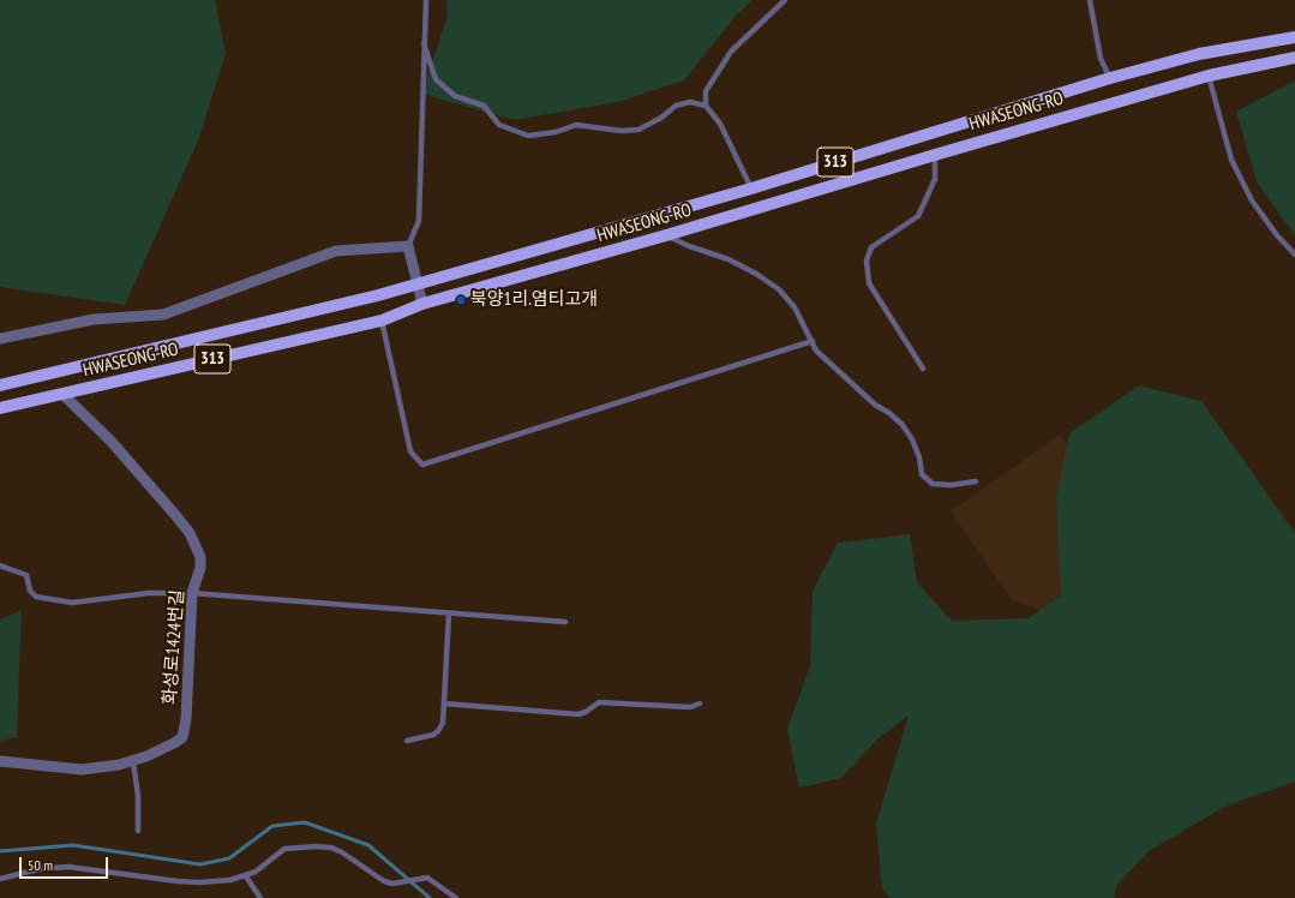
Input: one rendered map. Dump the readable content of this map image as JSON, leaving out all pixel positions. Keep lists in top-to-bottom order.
{
  "streets": {
    "main road": ["HWASEONG-RO", "313"],
    "street": ["화성로1424번길"]
  },
  "crossings": [
    ["HWASEONG-RO", "화성로1424번길"]
  ],
  "places": ["북양1리.염티고개"],
  "scale_bar": "50 m"
}
